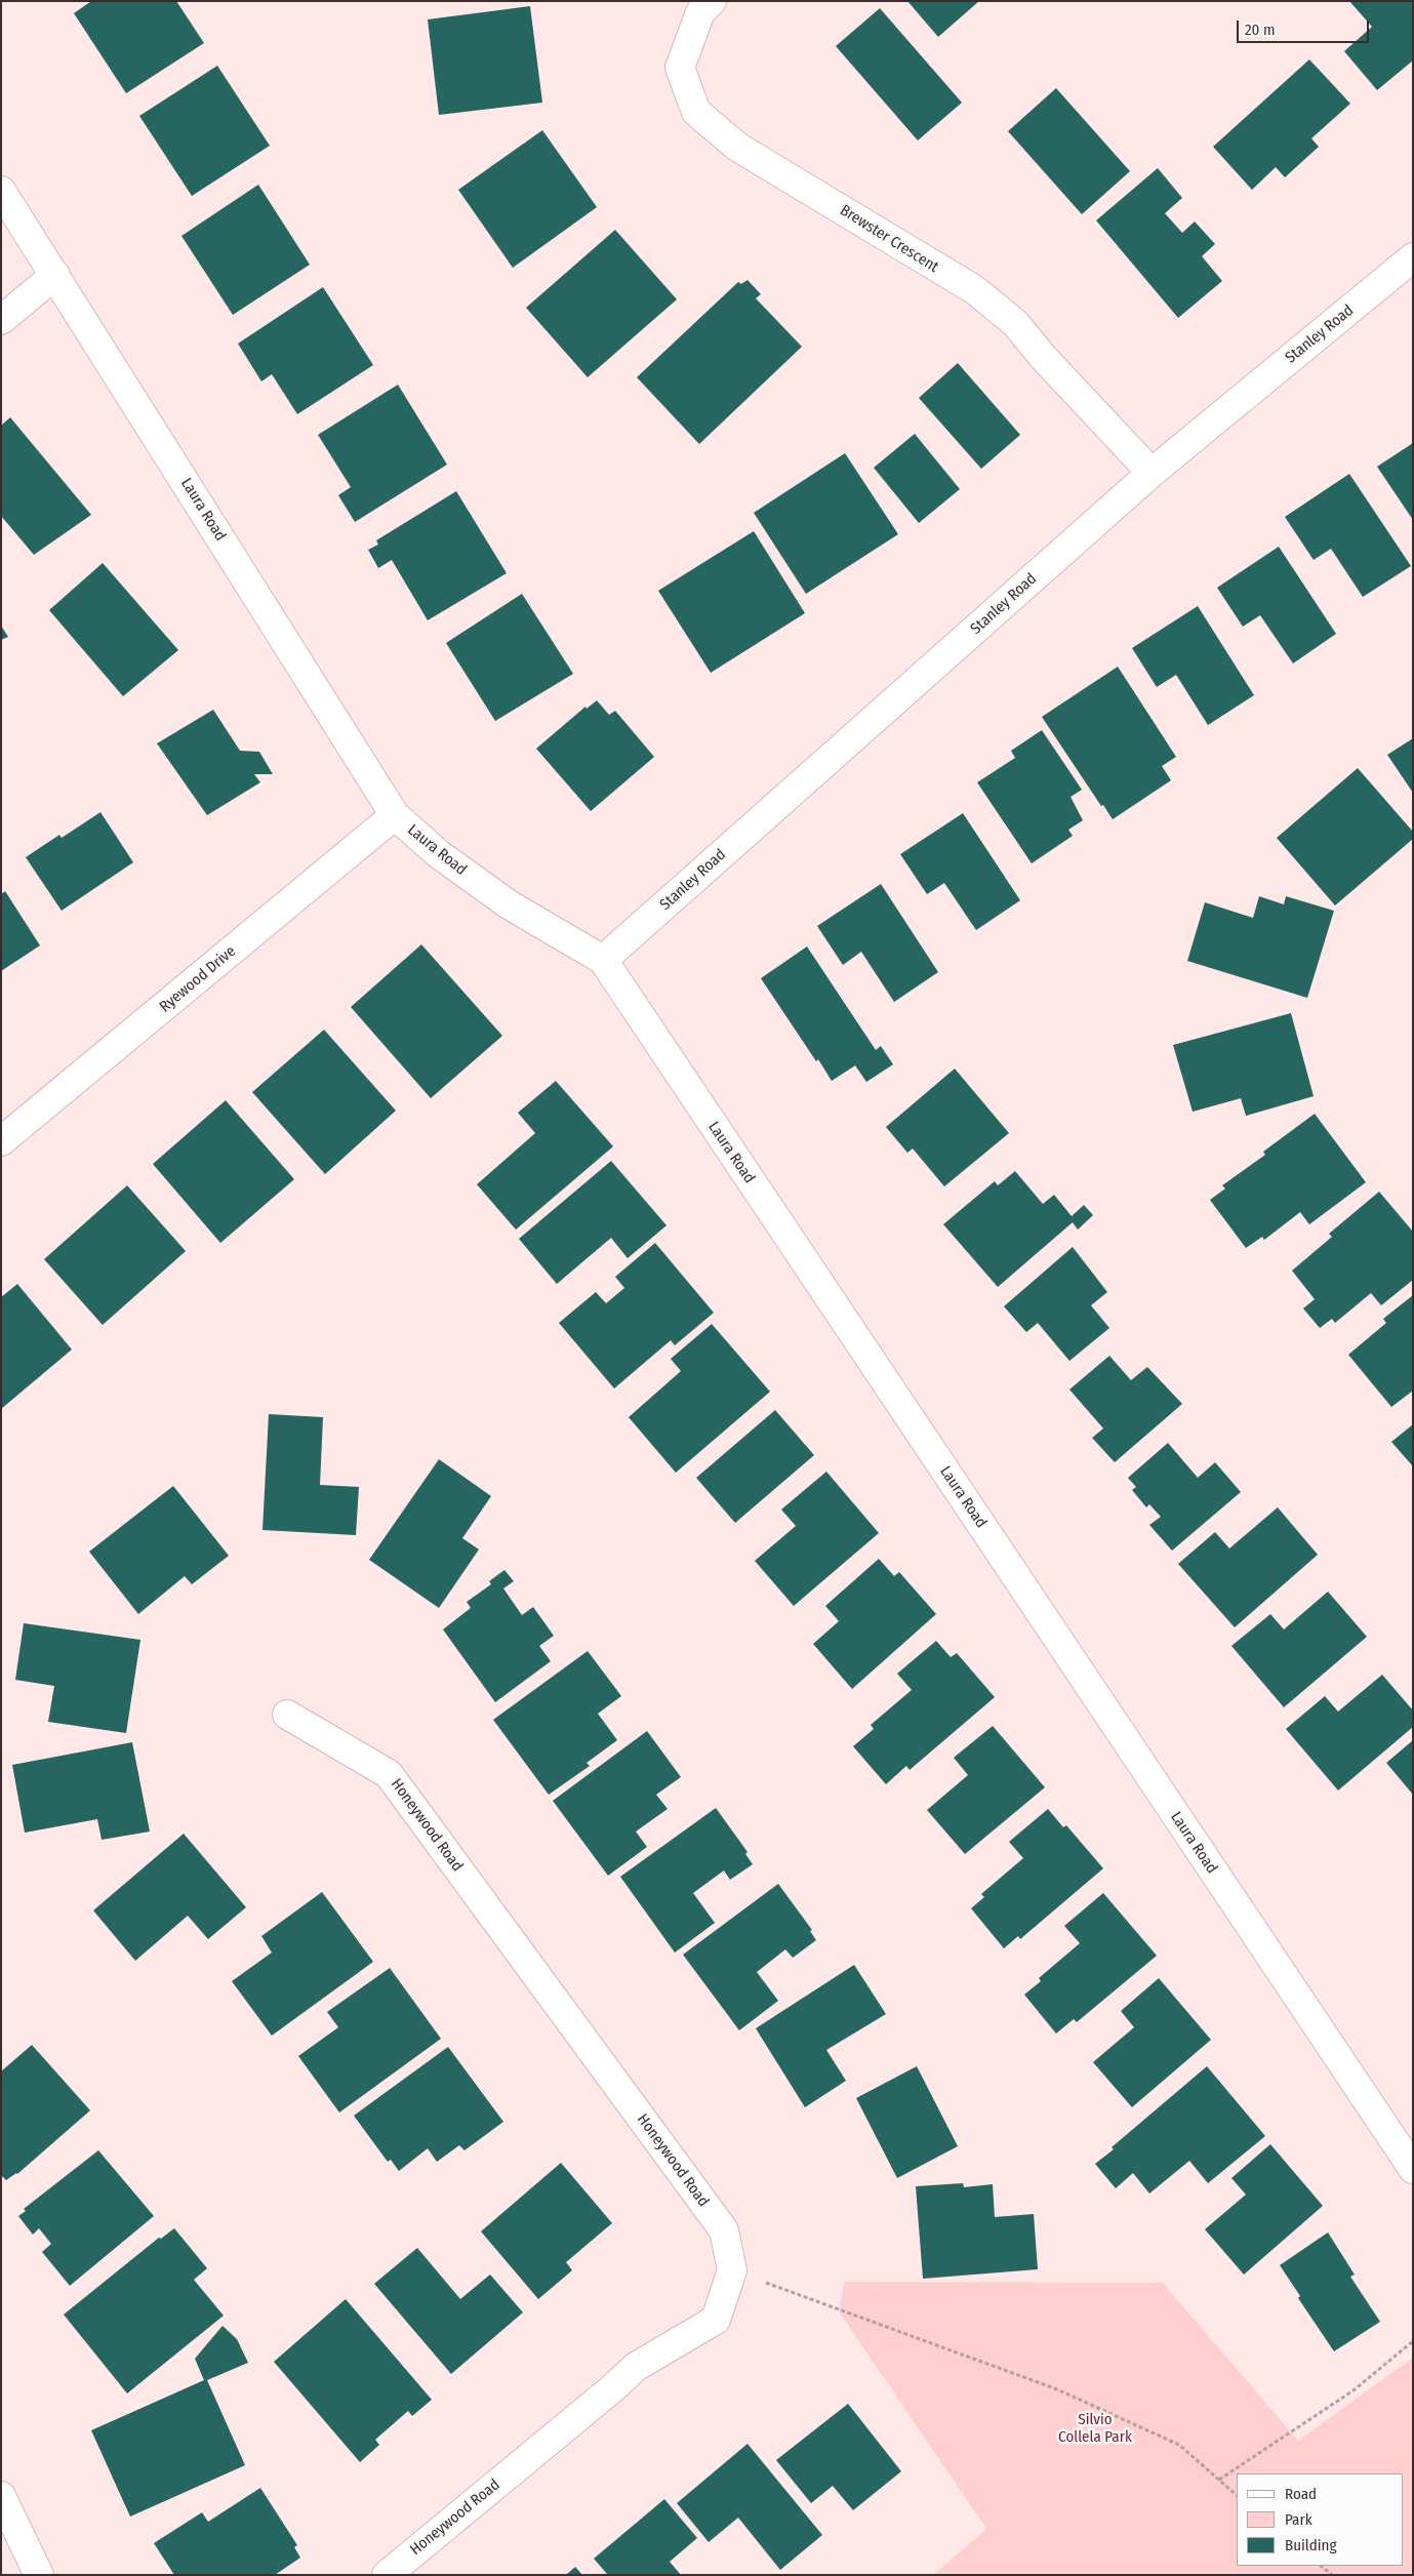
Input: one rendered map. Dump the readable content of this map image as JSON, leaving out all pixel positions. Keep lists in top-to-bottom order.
{
  "streets": {
    "street": [
      "Brewster Crescent",
      "Stanley Road",
      "Laura Road",
      "Ryewood Drive",
      "Honeywood Road"
    ]
  },
  "crossings": [
    ["Brewster Crescent", "Stanley Road"],
    ["Stanley Road", "Laura Road"],
    ["Laura Road", "Ryewood Drive"]
  ],
  "parks": ["Silvio Collela Park"],
  "legend": ["Road", "Park", "Building"],
  "scale_bar": "20 m"
}
